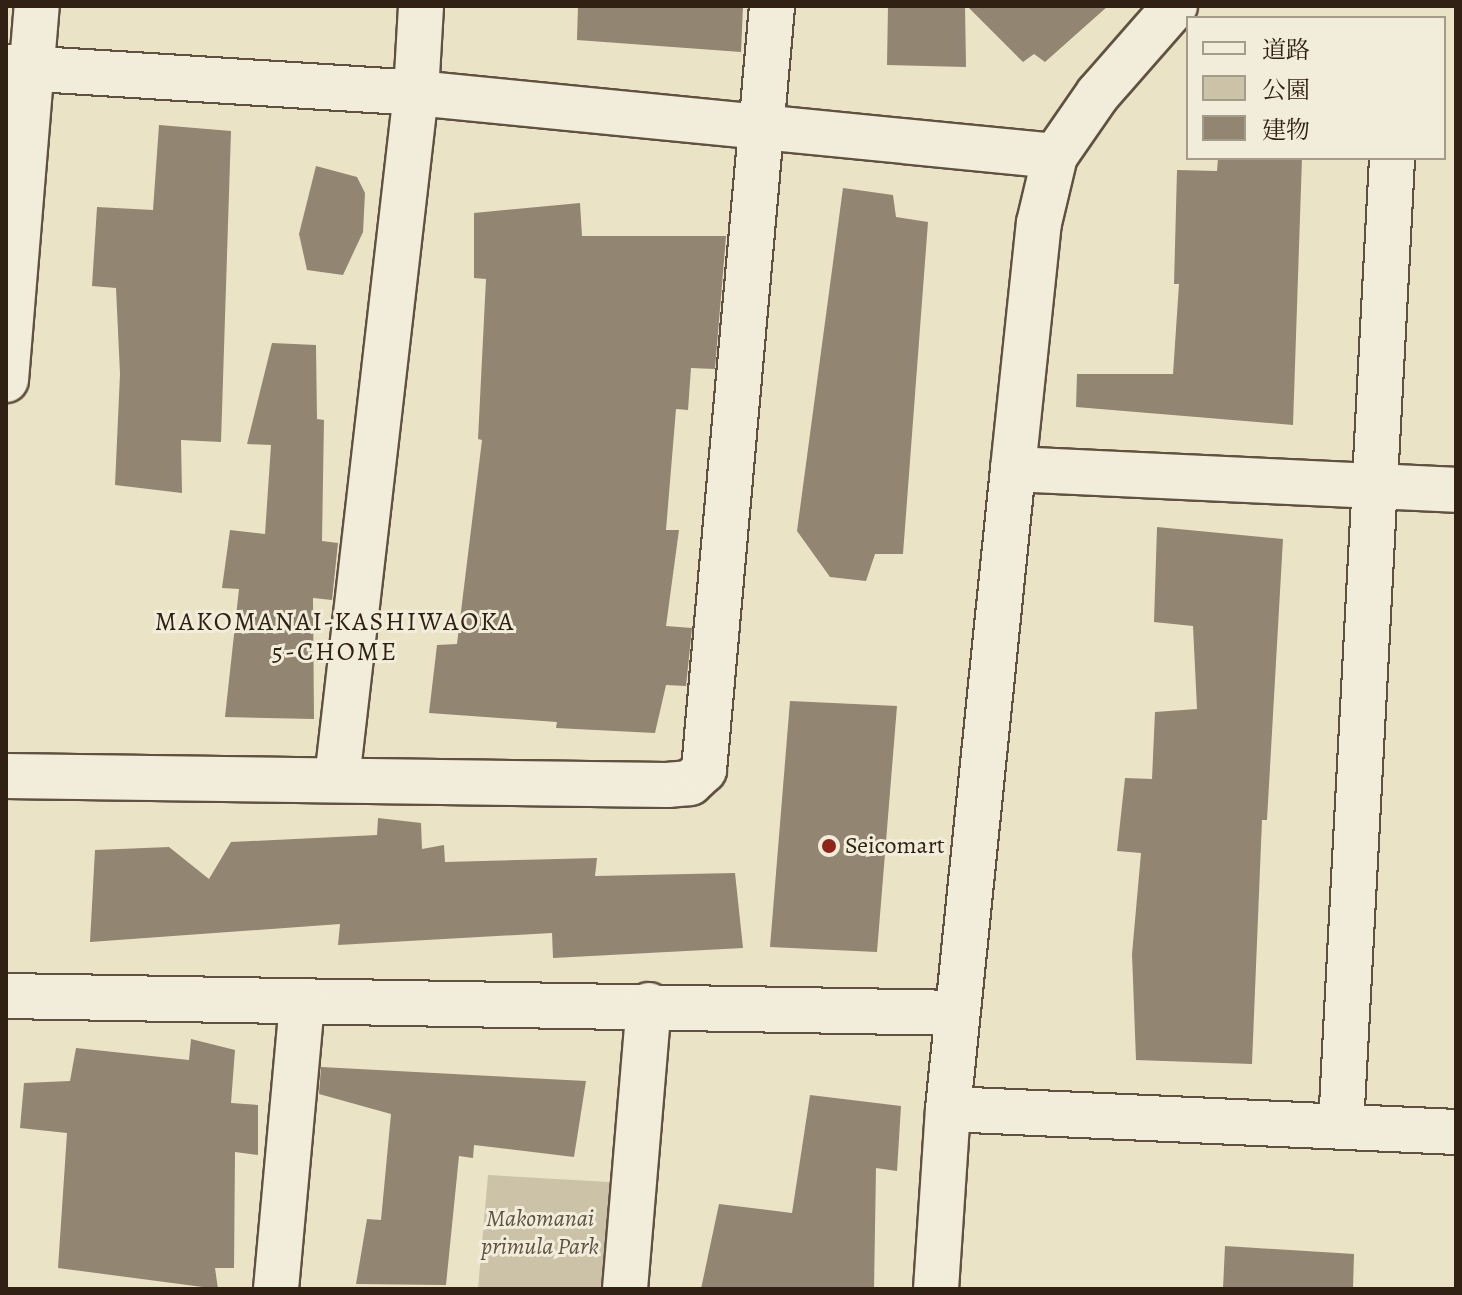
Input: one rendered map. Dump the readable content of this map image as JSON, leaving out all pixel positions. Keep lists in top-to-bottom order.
{
  "districts": ["MAKOMANAI-KASHIWAOKA 5-CHOME"],
  "parks": ["Makomanai primula Park"],
  "places": ["Seicomart"],
  "legend": ["道路", "公園", "建物"]
}
